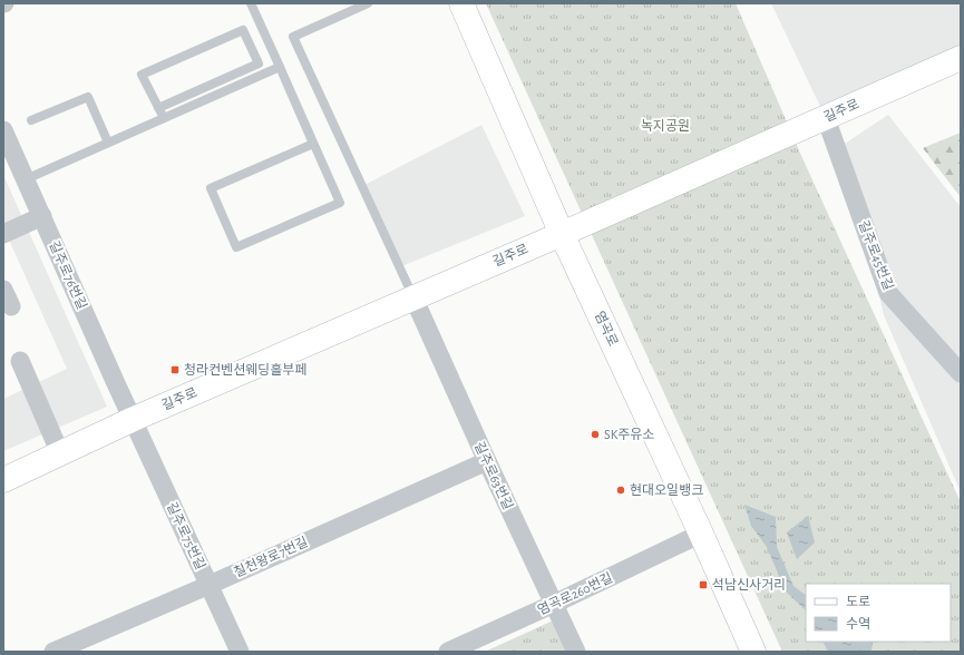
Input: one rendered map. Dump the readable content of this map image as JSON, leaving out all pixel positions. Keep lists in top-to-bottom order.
{
  "streets": {
    "main road": ["길주로", "염곡로"],
    "street": [
      "길주로45번길",
      "길주로76번길",
      "길주로63번길",
      "길주로75번길",
      "칠천왕로7번길",
      "염곡로260번길"
    ]
  },
  "crossings": [
    ["길주로", "길주로45번길"],
    ["길주로", "길주로76번길"],
    ["길주로", "염곡로"],
    ["길주로", "길주로63번길"],
    ["길주로", "길주로75번길"],
    ["길주로76번길", "길주로75번길"],
    ["염곡로", "염곡로260번길"],
    ["길주로63번길", "칠천왕로7번길"],
    ["길주로63번길", "염곡로260번길"],
    ["길주로75번길", "칠천왕로7번길"]
  ],
  "parks": ["녹지공원"],
  "places": {
    "transit": ["청라컨벤션웨딩홀부페", "석남신사거리"],
    "other": ["SK주유소", "현대오일뱅크"]
  },
  "legend": ["도로", "수역"]
}
